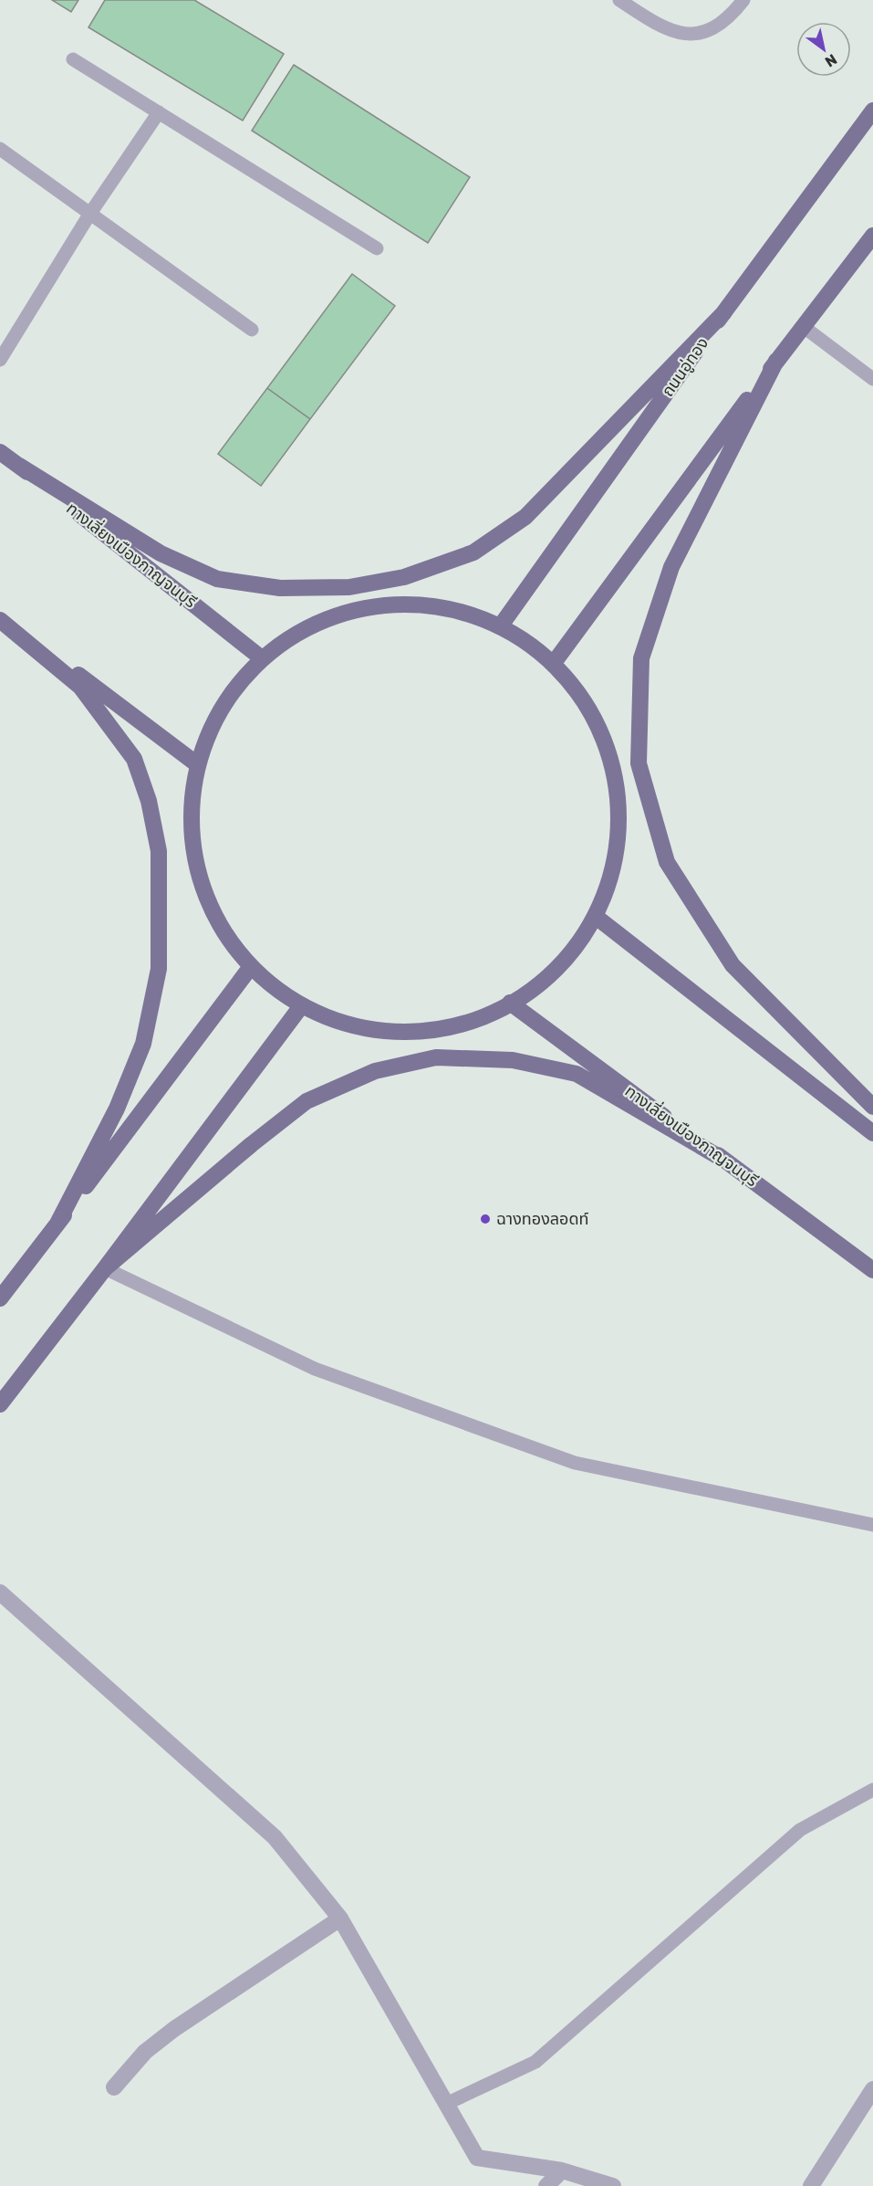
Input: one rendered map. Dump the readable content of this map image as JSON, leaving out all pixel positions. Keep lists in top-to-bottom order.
{
  "streets": {
    "main road": ["ถนนอู่ทอง", "ทางเลี่ยงเมืองกาญจนบุรี"]
  },
  "places": ["ฉางทองลอดท์"],
  "north": "bottom right"
}
